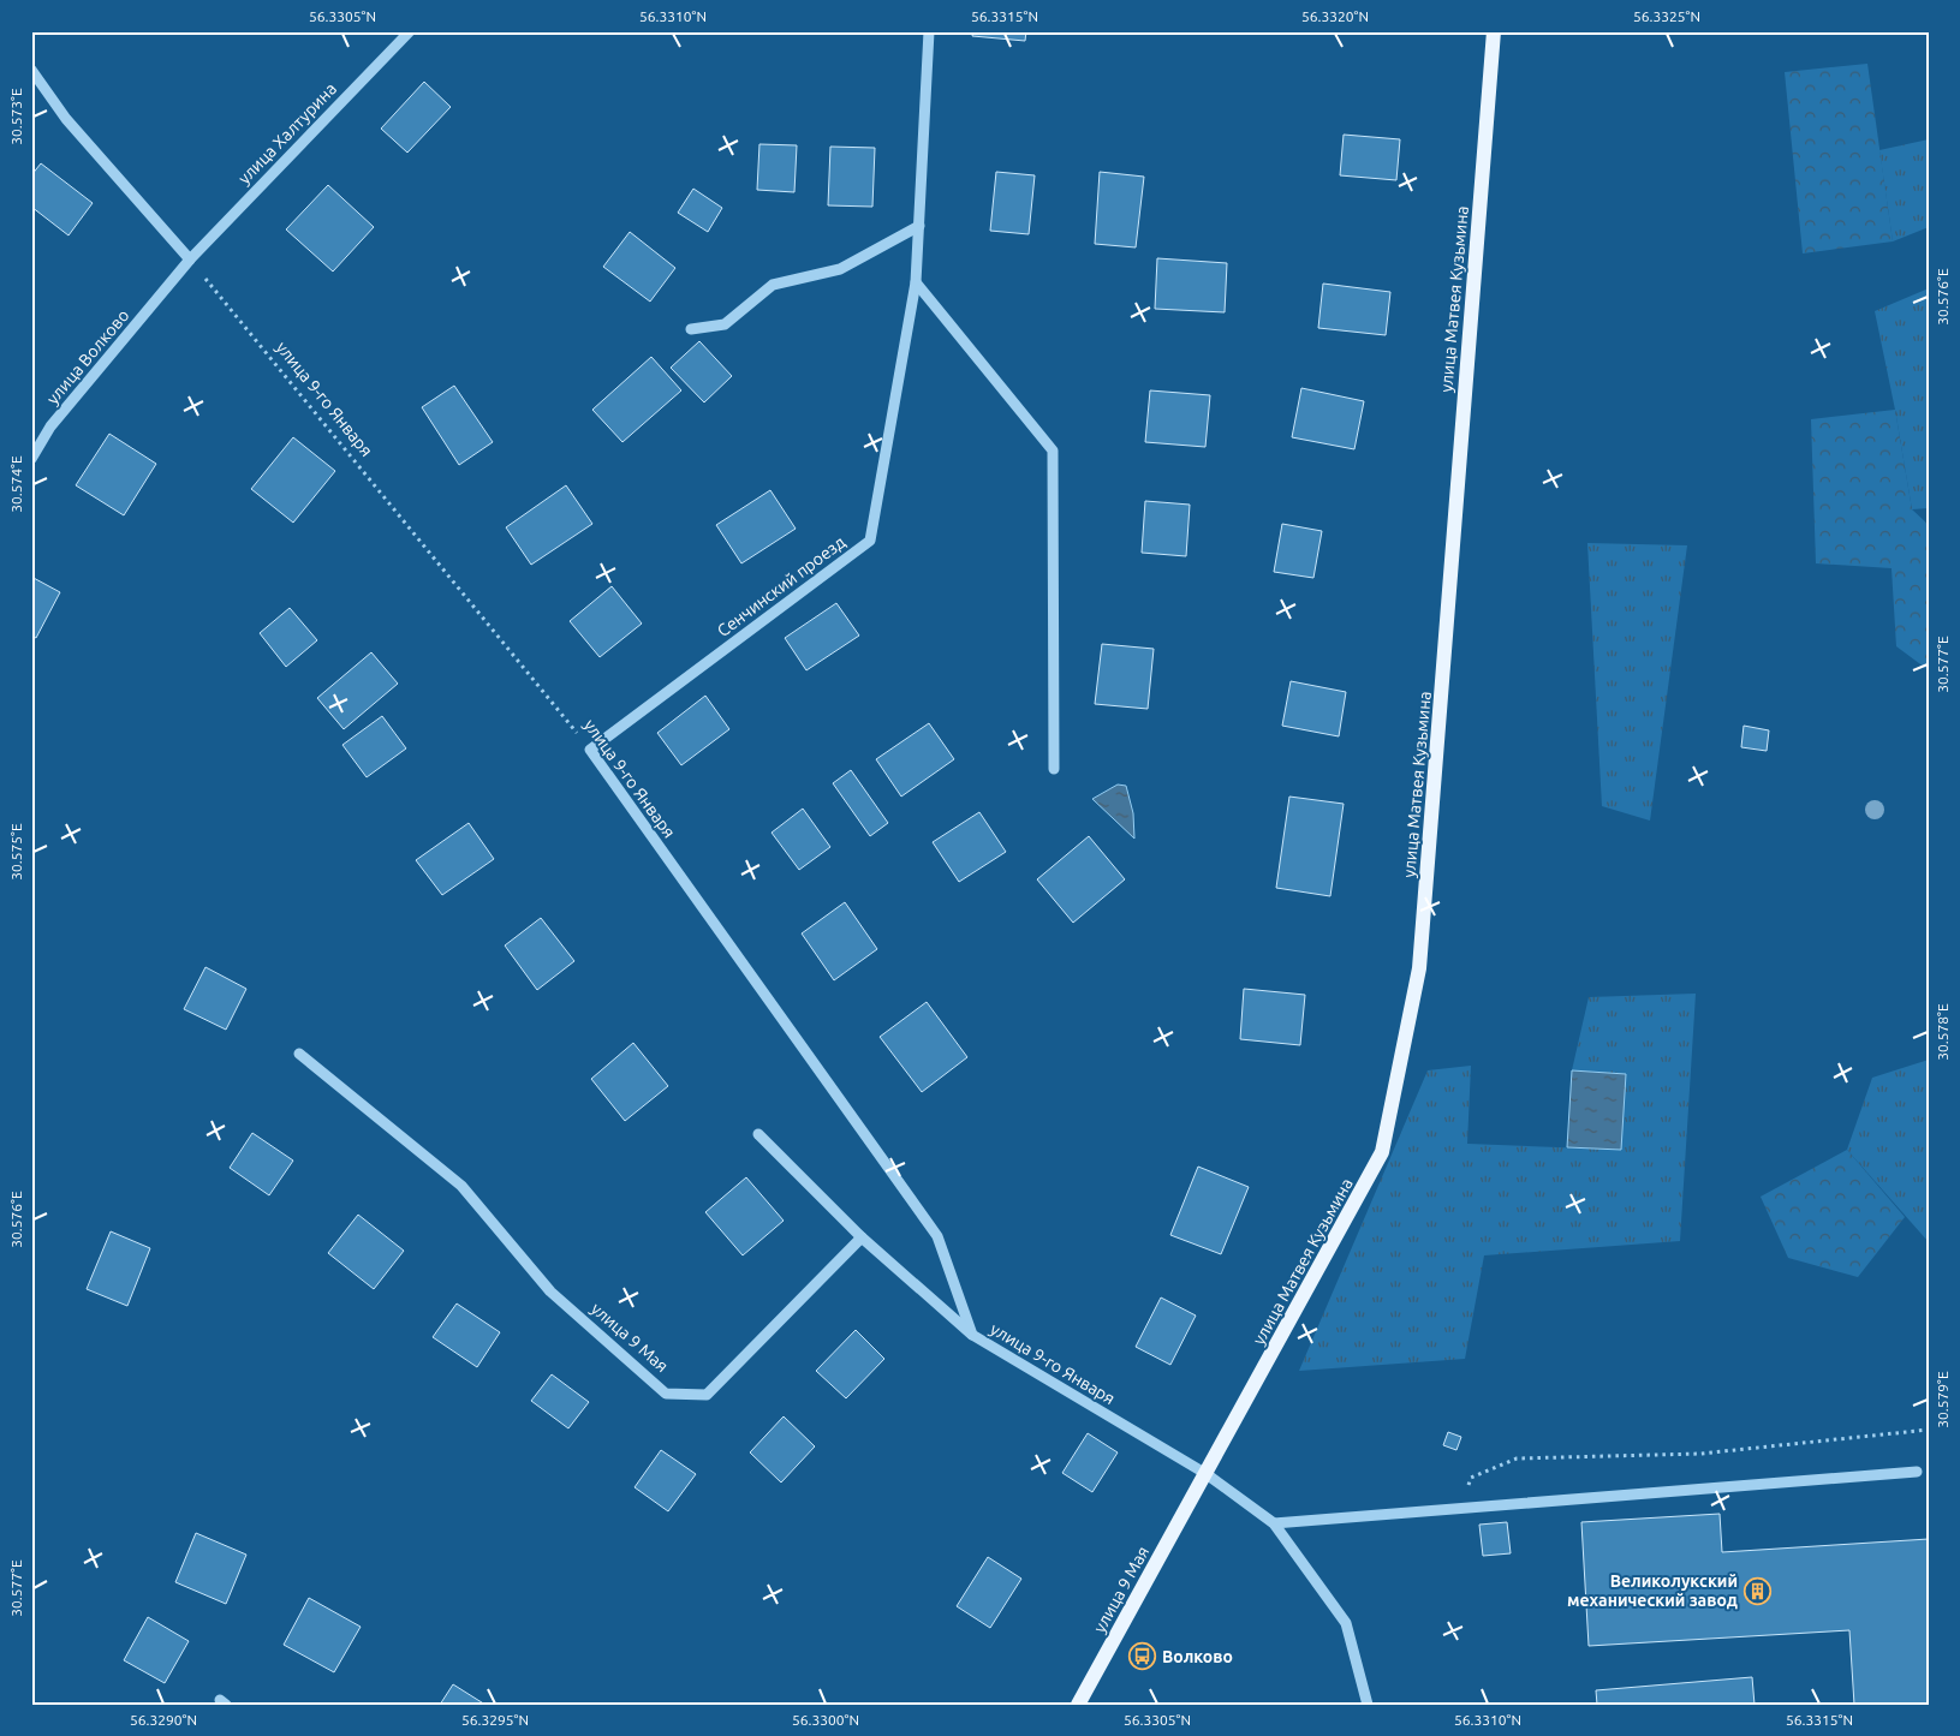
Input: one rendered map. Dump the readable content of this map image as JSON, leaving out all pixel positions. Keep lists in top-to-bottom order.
{
  "streets": {
    "main road": ["улица Матвея Кузьмина", "улица 9 Мая"],
    "street": [
      "улица Халтурина",
      "улица Волково",
      "улица 9-го Января",
      "Сенчинский проезд"
    ]
  },
  "crossings": [
    ["улица Халтурина", "улица Волково"],
    ["улица Халтурина", "улица 9-го Января"],
    ["улица Матвея Кузьмина", "улица 9-го Января"],
    ["улица Матвея Кузьмина", "улица 9 Мая"],
    ["улица 9-го Января", "Сенчинский проезд"]
  ],
  "places": {
    "building": ["Великолукский механический завод"],
    "bus stop": ["Волково"]
  },
  "coordinates": [
    "56.3305°N",
    "56.3310°N",
    "56.3315°N",
    "56.3320°N",
    "56.3325°N",
    "30.573°E",
    "30.576°E",
    "30.574°E",
    "30.577°E",
    "30.575°E",
    "30.578°E",
    "30.579°E",
    "56.3290°N",
    "56.3295°N",
    "56.3300°N"
  ]
}
